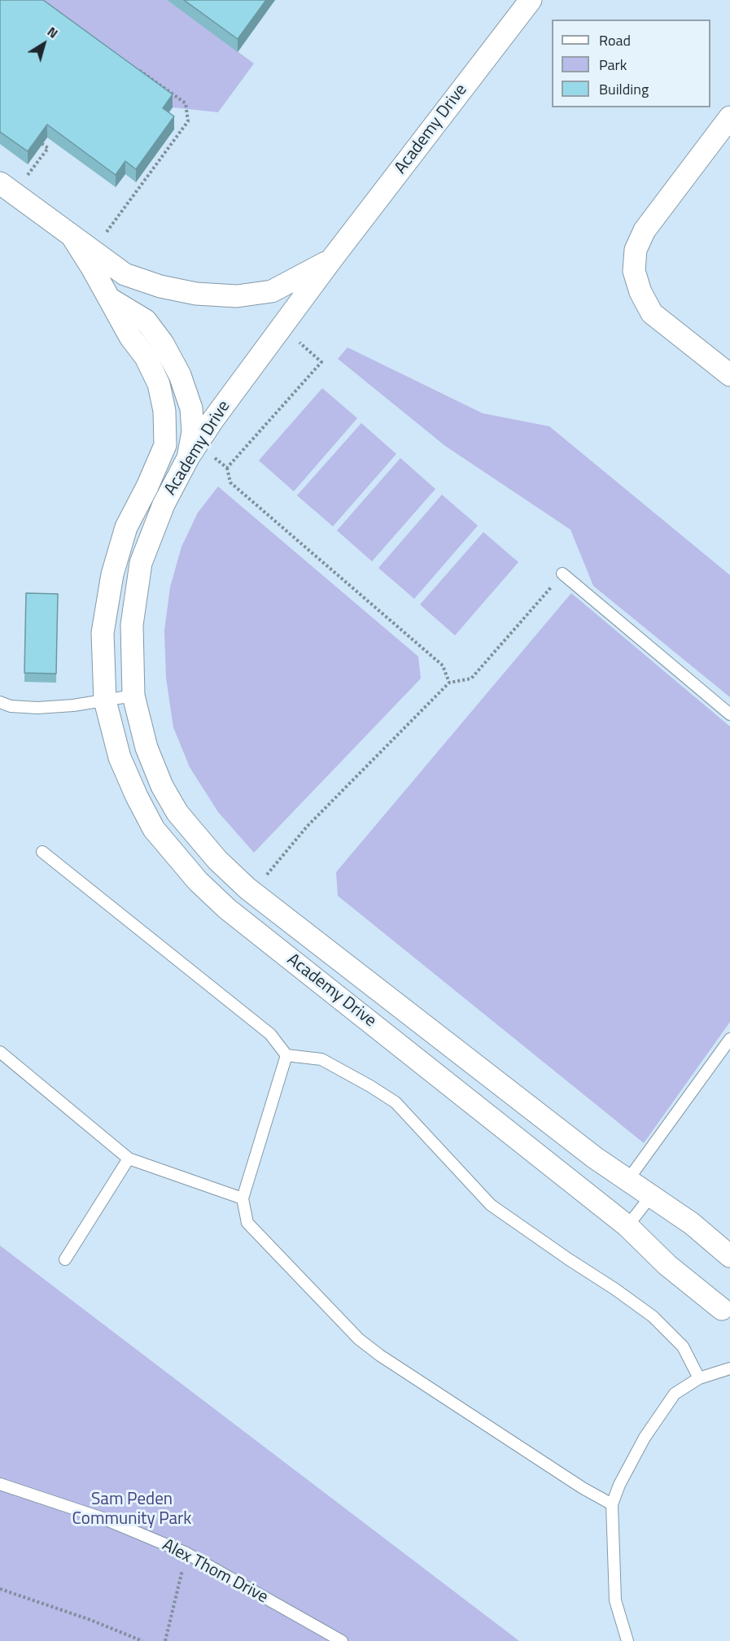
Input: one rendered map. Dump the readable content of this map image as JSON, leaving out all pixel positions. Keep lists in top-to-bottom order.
{
  "streets": {
    "street": ["Academy Drive"],
    "lane": ["Alex Thom Drive"]
  },
  "parks": ["Sam Peden Community Park"],
  "legend": ["Road", "Park", "Building"],
  "north": "top right"
}
